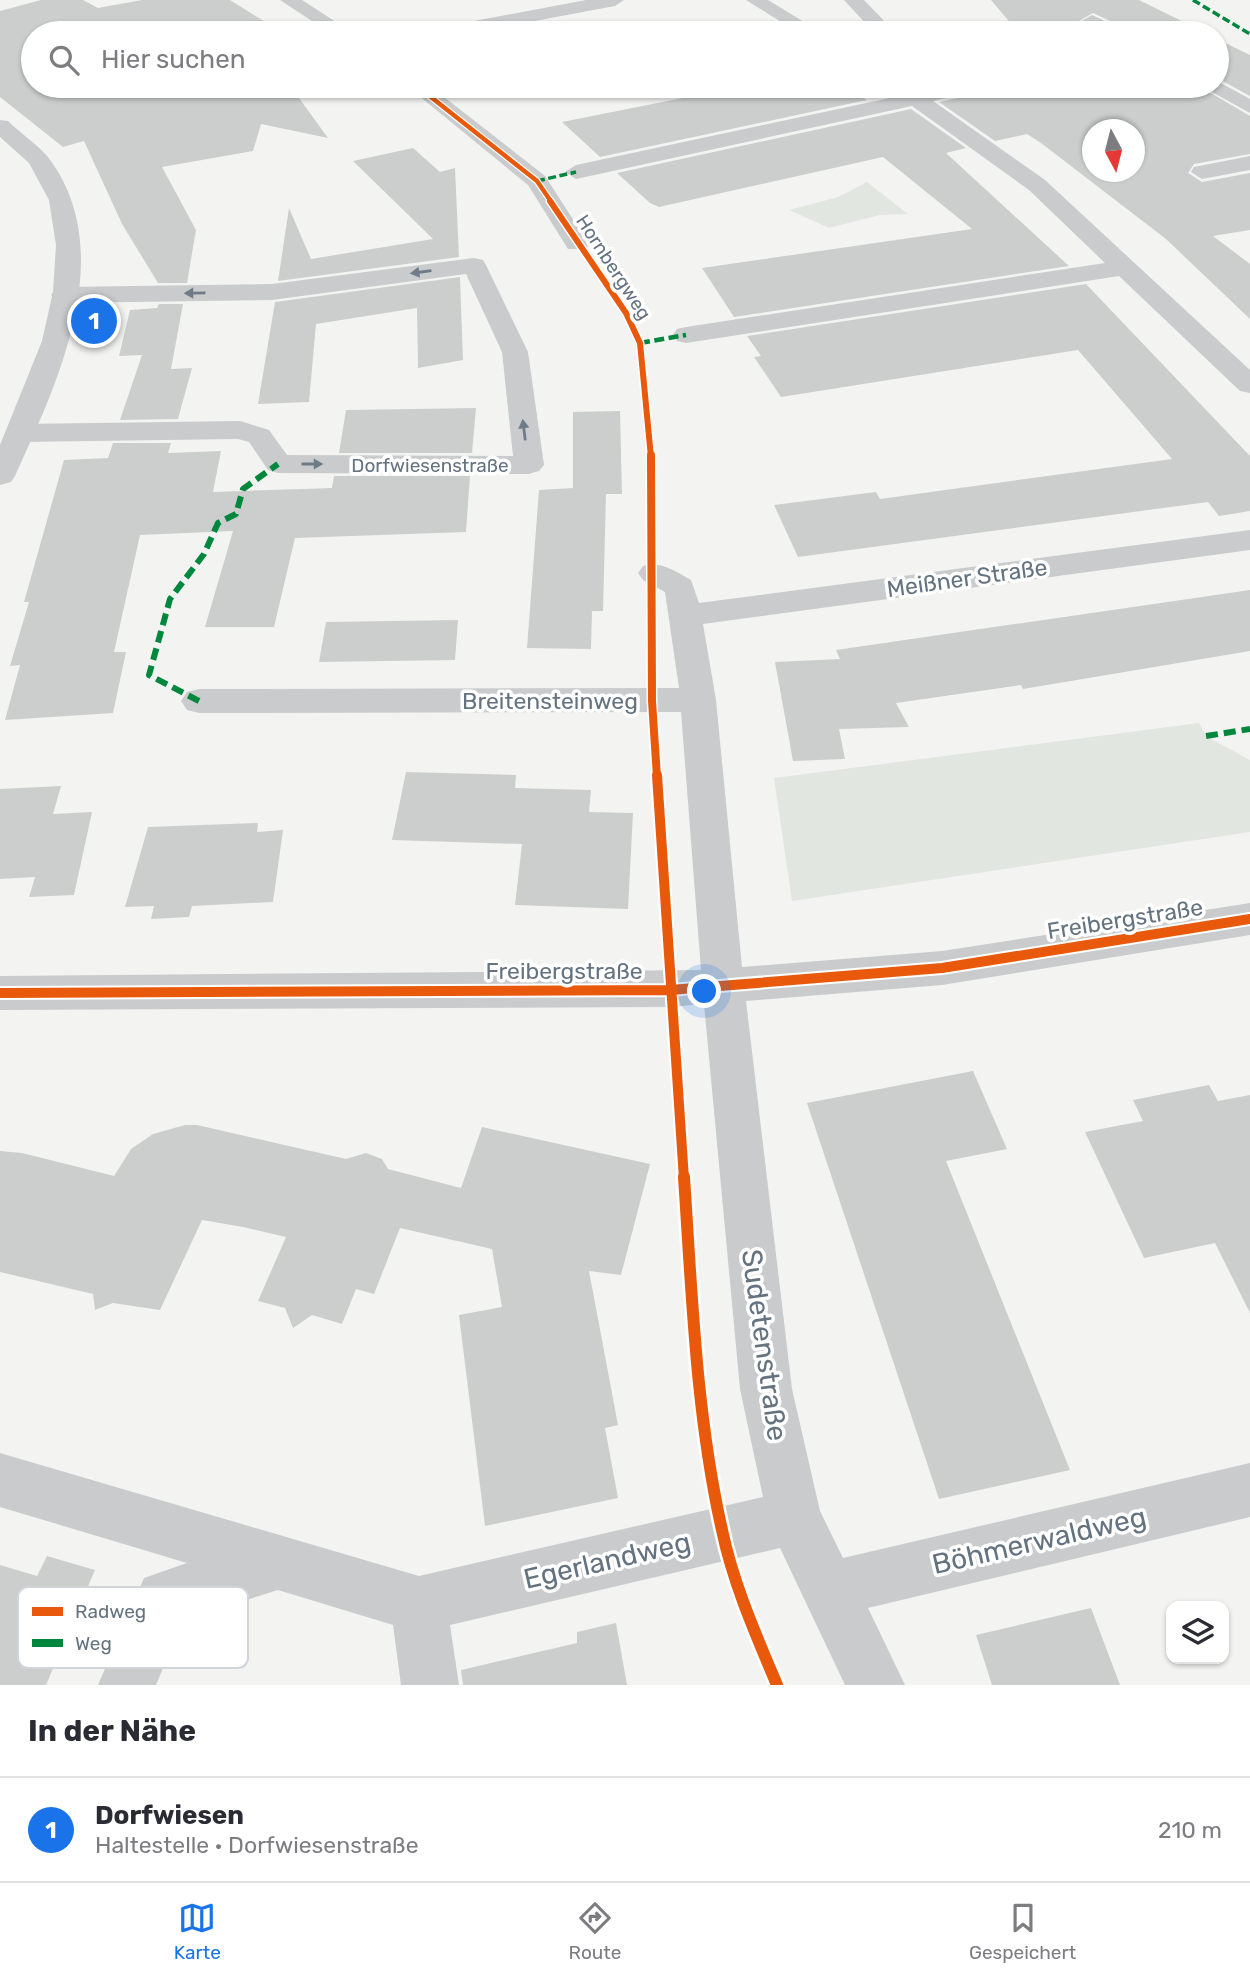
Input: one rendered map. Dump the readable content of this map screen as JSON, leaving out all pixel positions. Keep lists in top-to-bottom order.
{
  "streets": {
    "street": [
      "Hornbergweg",
      "Dorfwiesenstraße",
      "Meißner Straße",
      "Breitensteinweg",
      "Freibergstraße",
      "Sudetenstraße",
      "Böhmerwaldweg",
      "Egerlandweg"
    ]
  },
  "crossings": [
    ["Freibergstraße", "Sudetenstraße"],
    ["Sudetenstraße", "Böhmerwaldweg"],
    ["Sudetenstraße", "Egerlandweg"]
  ],
  "legend": ["Radweg", "Weg"],
  "north": "bottom",
  "page": {
    "search": "Hier suchen",
    "pins": "1",
    "heading": "In der Nähe",
    "list": [
      {
        "mark": "1",
        "name": "Dorfwiesen",
        "note": "Haltestelle · Dorfwiesenstraße",
        "value": "210 m"
      }
    ],
    "nav": ["Karte", "Route", "Gespeichert"]
  }
}
